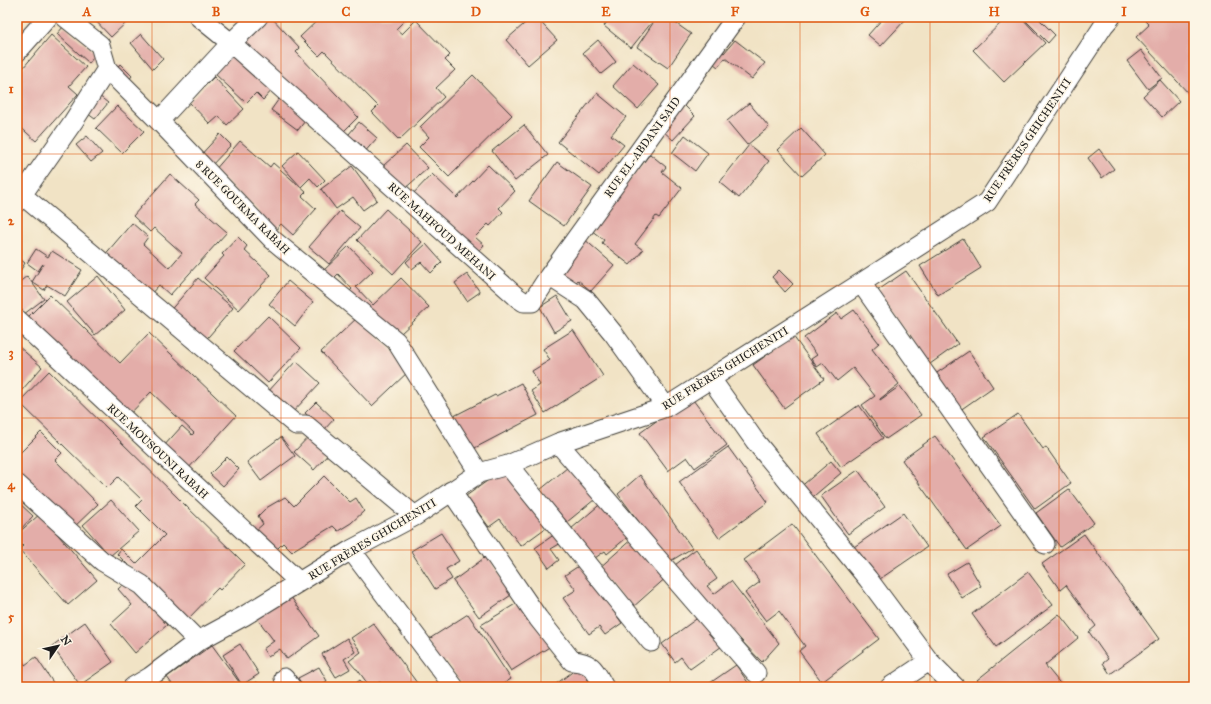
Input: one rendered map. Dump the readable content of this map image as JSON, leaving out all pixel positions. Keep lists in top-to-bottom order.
{
  "streets": {
    "street": [
      "RUE FRÈRES GHICHENITI",
      "RUE EL-ABDANI SAID",
      "8 RUE GOURMA RABAH",
      "RUE MAHFOUD MEHANI",
      "RUE MOUSOUNI RABAH"
    ]
  },
  "crossings": [
    ["RUE FRÈRES GHICHENITI", "8 RUE GOURMA RABAH"],
    ["RUE FRÈRES GHICHENITI", "RUE MOUSOUNI RABAH"],
    ["RUE EL-ABDANI SAID", "RUE MAHFOUD MEHANI"]
  ],
  "north": "top right",
  "grid": {
    "columns": [
      "A",
      "B",
      "C",
      "D",
      "E",
      "F",
      "G",
      "H",
      "I"
    ],
    "rows": [
      "1",
      "2",
      "3",
      "4",
      "5"
    ]
  }
}
